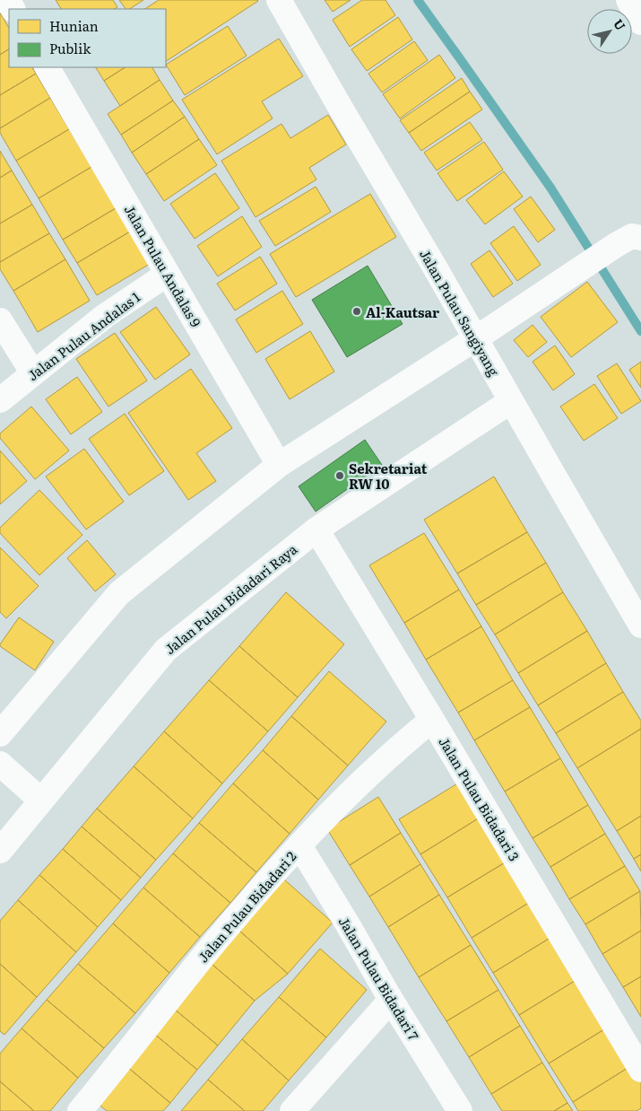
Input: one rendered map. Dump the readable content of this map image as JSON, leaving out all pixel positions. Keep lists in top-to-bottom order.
{
  "streets": {
    "street": [
      "Jalan Pulau Andalas 9",
      "Jalan Pulau Sangiyang",
      "Jalan Pulau Andalas 1",
      "Jalan Pulau Bidadari Raya",
      "Jalan Pulau Bidadari 3",
      "Jalan Pulau Bidadari 2",
      "Jalan Pulau Bidadari 7"
    ]
  },
  "crossings": [
    ["Jalan Pulau Andalas 9", "Jalan Pulau Andalas 1"],
    ["Jalan Pulau Sangiyang", "Jalan Pulau Bidadari Raya"],
    ["Jalan Pulau Bidadari Raya", "Jalan Pulau Bidadari 3"],
    ["Jalan Pulau Bidadari 3", "Jalan Pulau Bidadari 2"],
    ["Jalan Pulau Bidadari 2", "Jalan Pulau Bidadari 7"]
  ],
  "places": ["Al-Kautsar", "Sekretariat RW 10"],
  "legend": ["Hunian", "Publik"],
  "north": "top right"
}
